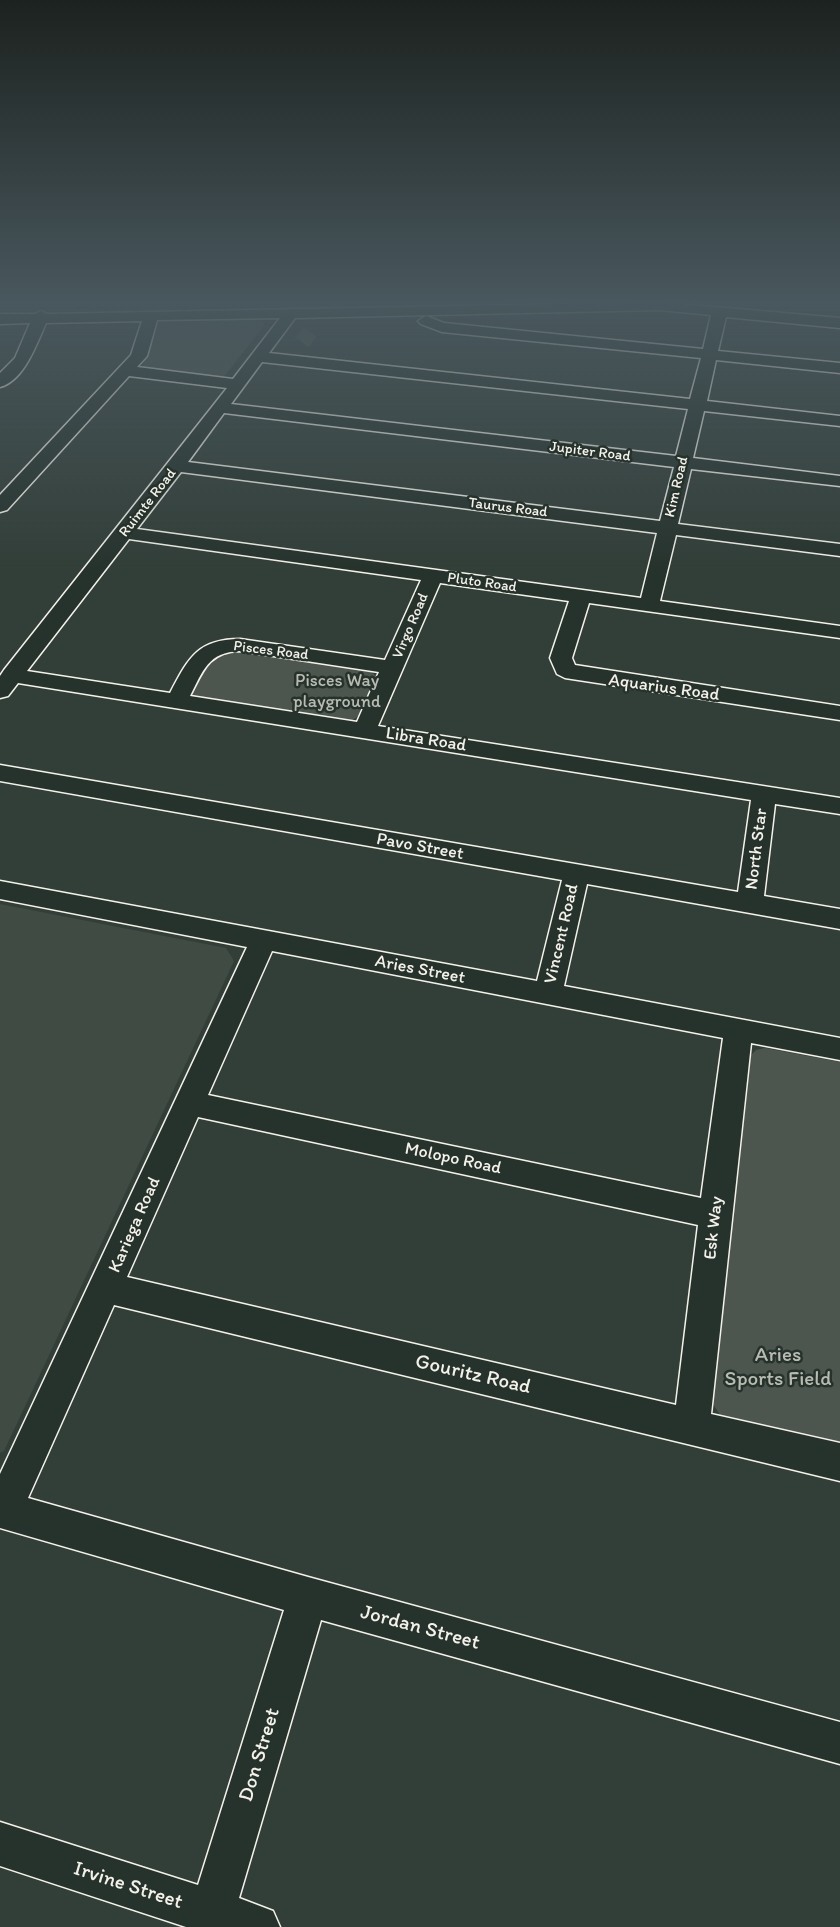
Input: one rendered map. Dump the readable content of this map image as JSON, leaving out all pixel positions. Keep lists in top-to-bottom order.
{
  "streets": {
    "street": [
      "Jupiter Road",
      "Kim Road",
      "Ruimte Road",
      "Taurus Road",
      "Pluto Road",
      "Virgo Road",
      "Pisces Road",
      "Aquarius Road",
      "Libra Road",
      "Pavo Street",
      "North Star",
      "Vincent Road",
      "Aries Street",
      "Molopo Road",
      "Kariega Road",
      "Esk Way",
      "Gouritz Road",
      "Jordan Street",
      "Don Street",
      "Irvine Street"
    ]
  },
  "crossings": [
    ["Jupiter Road", "Kim Road"],
    ["Jupiter Road", "Ruimte Road"],
    ["Kim Road", "Taurus Road"],
    ["Kim Road", "Pluto Road"],
    ["Ruimte Road", "Taurus Road"],
    ["Ruimte Road", "Pluto Road"],
    ["Ruimte Road", "Libra Road"],
    ["Pluto Road", "Virgo Road"],
    ["Pluto Road", "Aquarius Road"],
    ["Virgo Road", "Pisces Road"],
    ["Virgo Road", "Libra Road"],
    ["Pisces Road", "Libra Road"],
    ["Libra Road", "North Star"],
    ["Pavo Street", "North Star"],
    ["Pavo Street", "Vincent Road"],
    ["Vincent Road", "Aries Street"],
    ["Aries Street", "Kariega Road"],
    ["Aries Street", "Esk Way"],
    ["Molopo Road", "Kariega Road"],
    ["Molopo Road", "Esk Way"],
    ["Kariega Road", "Gouritz Road"],
    ["Kariega Road", "Jordan Street"],
    ["Esk Way", "Gouritz Road"],
    ["Jordan Street", "Don Street"],
    ["Don Street", "Irvine Street"]
  ],
  "parks": ["Pisces Way playground", "Aries Sports Field"]
}
